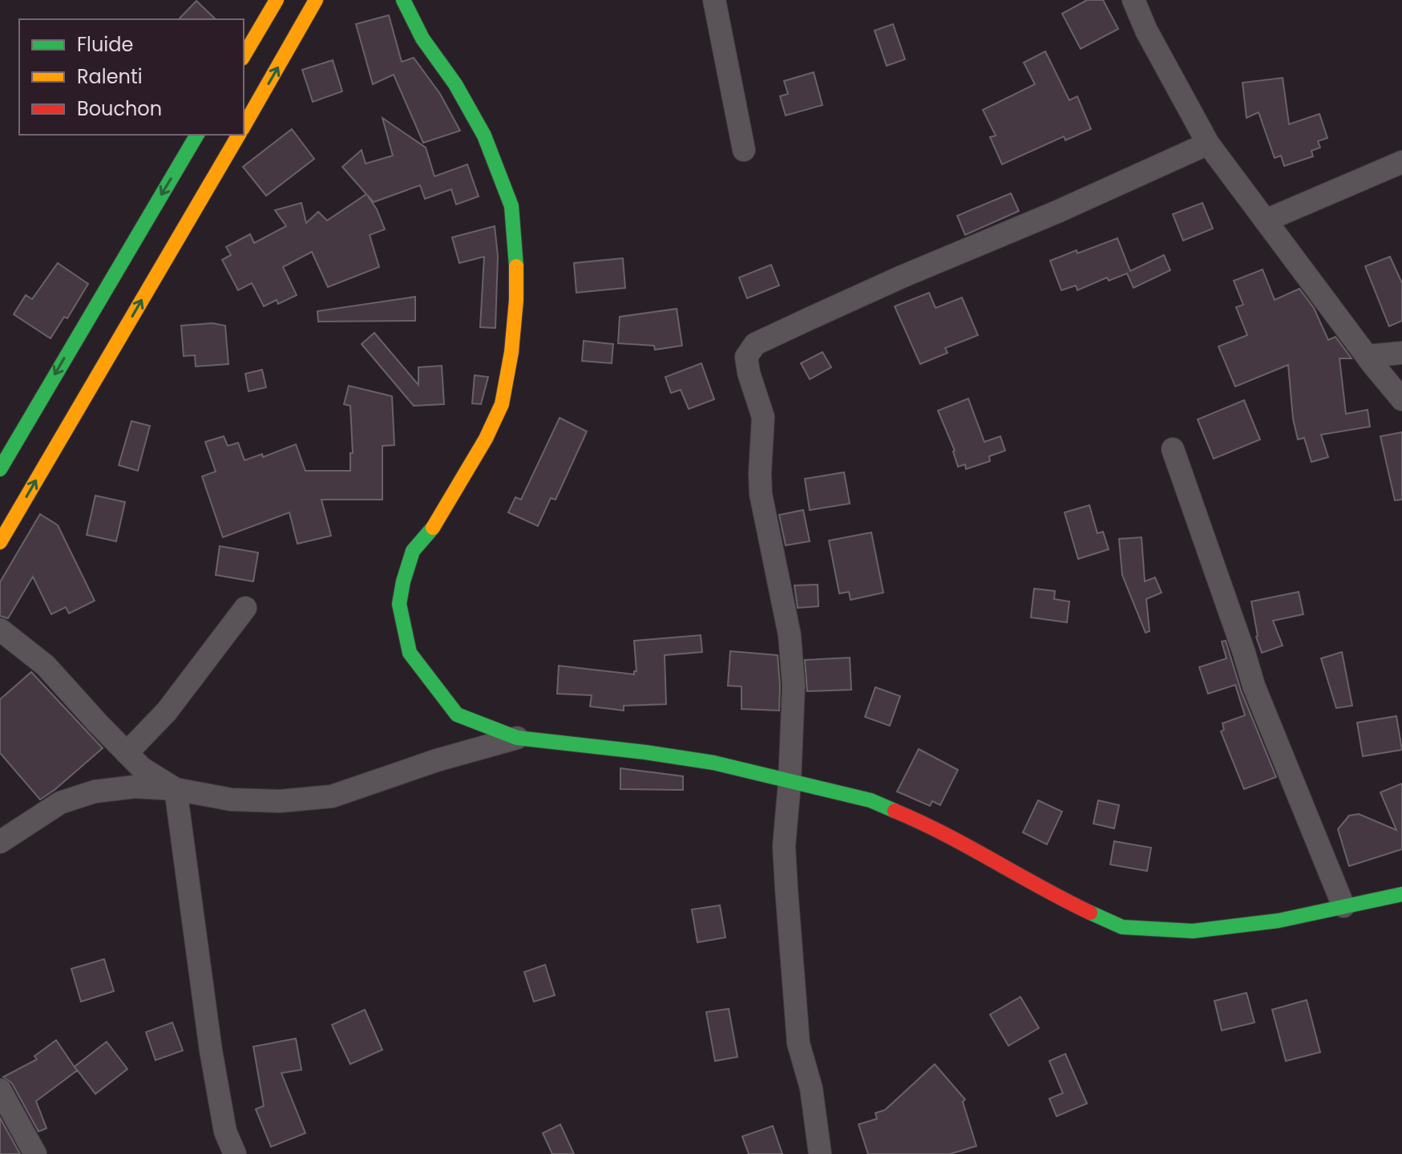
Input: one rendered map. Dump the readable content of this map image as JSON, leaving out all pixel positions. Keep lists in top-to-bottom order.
{
  "legend": ["Fluide", "Ralenti", "Bouchon"]
}
